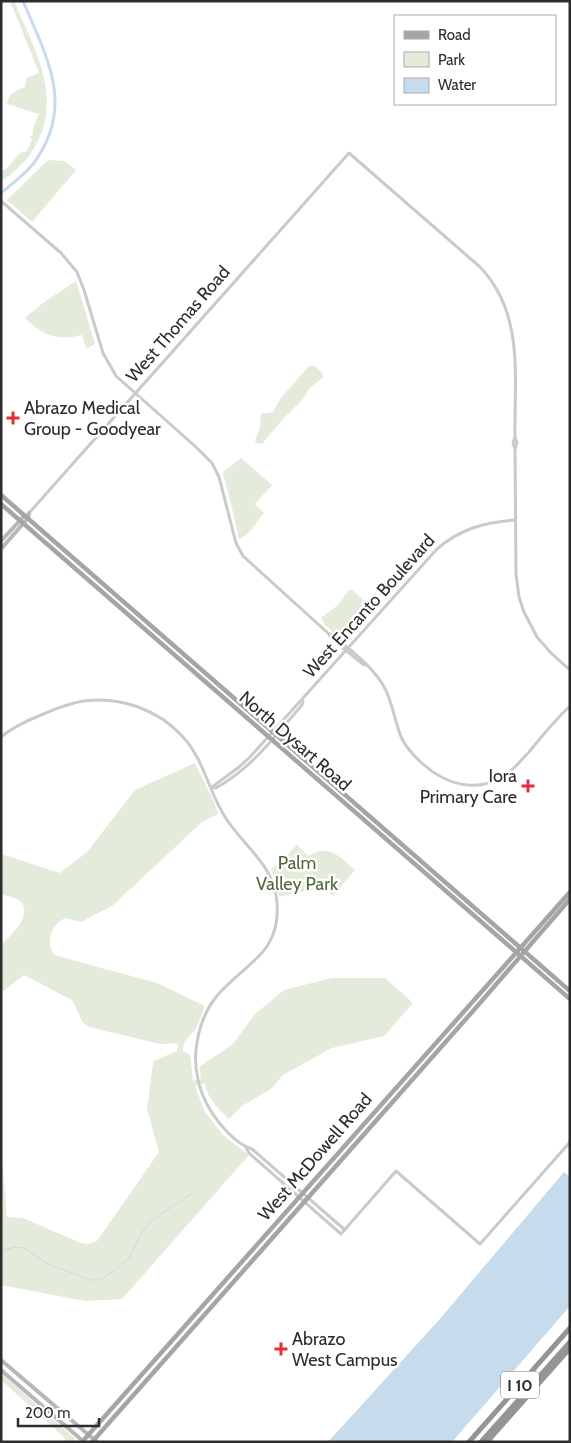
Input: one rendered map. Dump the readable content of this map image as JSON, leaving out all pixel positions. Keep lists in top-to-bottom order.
{
  "streets": {
    "highway": ["I 10"],
    "main road": ["West Thomas Road", "North Dysart Road", "West McDowell Road"],
    "street": ["West Encanto Boulevard"]
  },
  "crossings": [
    ["West Thomas Road", "West Encanto Boulevard"],
    ["West Thomas Road", "North Dysart Road"],
    ["West Encanto Boulevard", "North Dysart Road"],
    ["North Dysart Road", "West McDowell Road"]
  ],
  "parks": ["Palm Valley Park"],
  "places": {
    "health": ["Abrazo Medical Group - Goodyear", "Iora Primary Care", "Abrazo West Campus"]
  },
  "legend": ["Road", "Park", "Water"],
  "scale_bar": "200 m"
}
